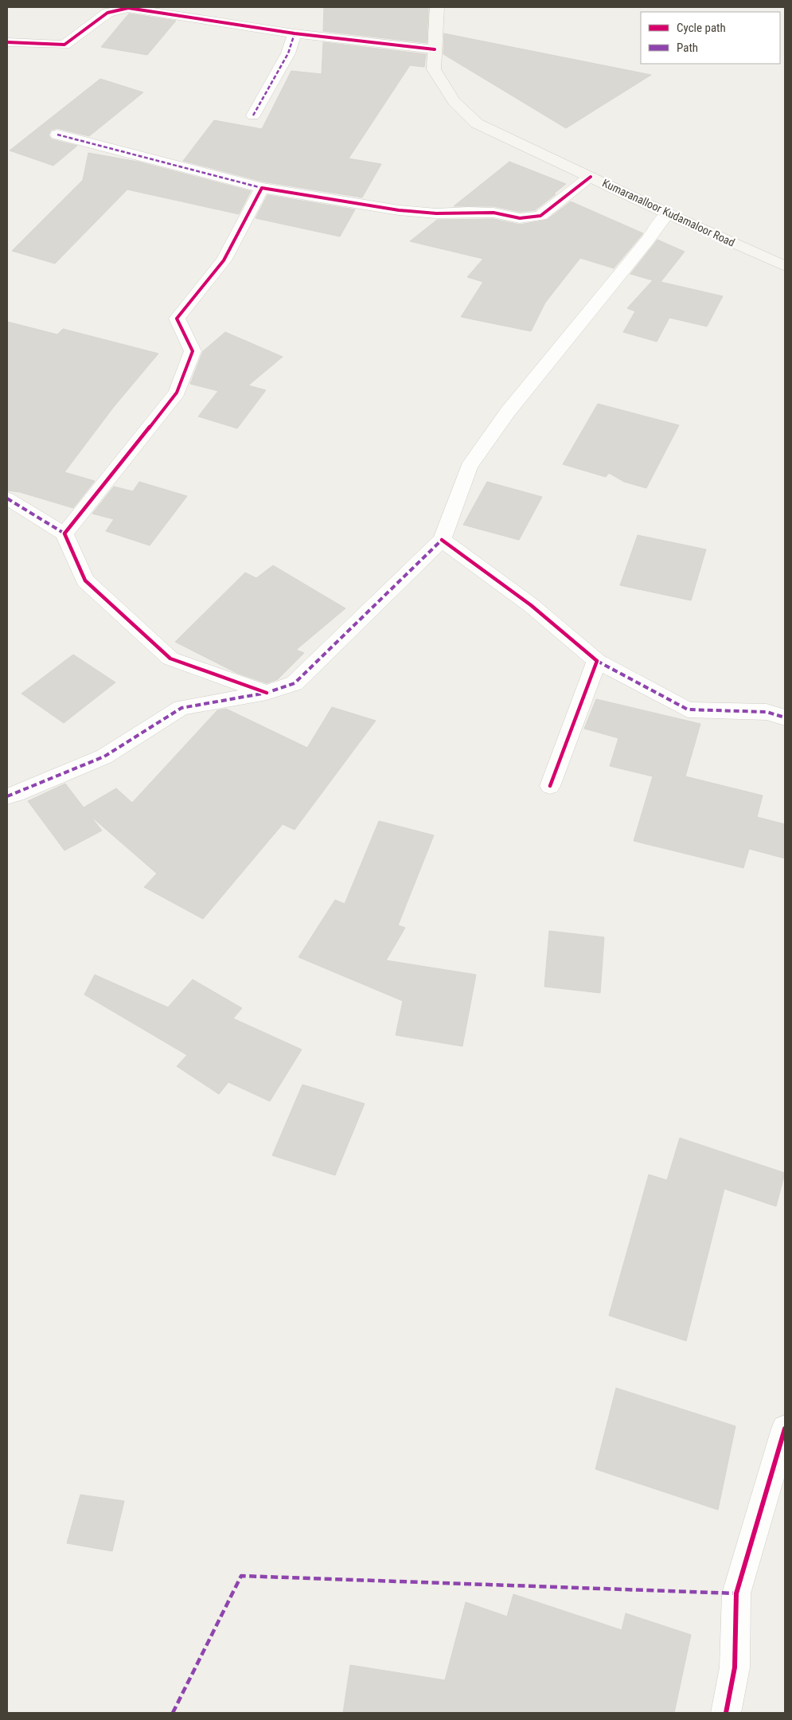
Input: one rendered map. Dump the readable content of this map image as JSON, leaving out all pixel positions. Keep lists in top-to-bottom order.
{
  "streets": {
    "main road": ["Kumaranalloor Kudamaloor Road"]
  },
  "legend": ["Cycle path", "Path"]
}
